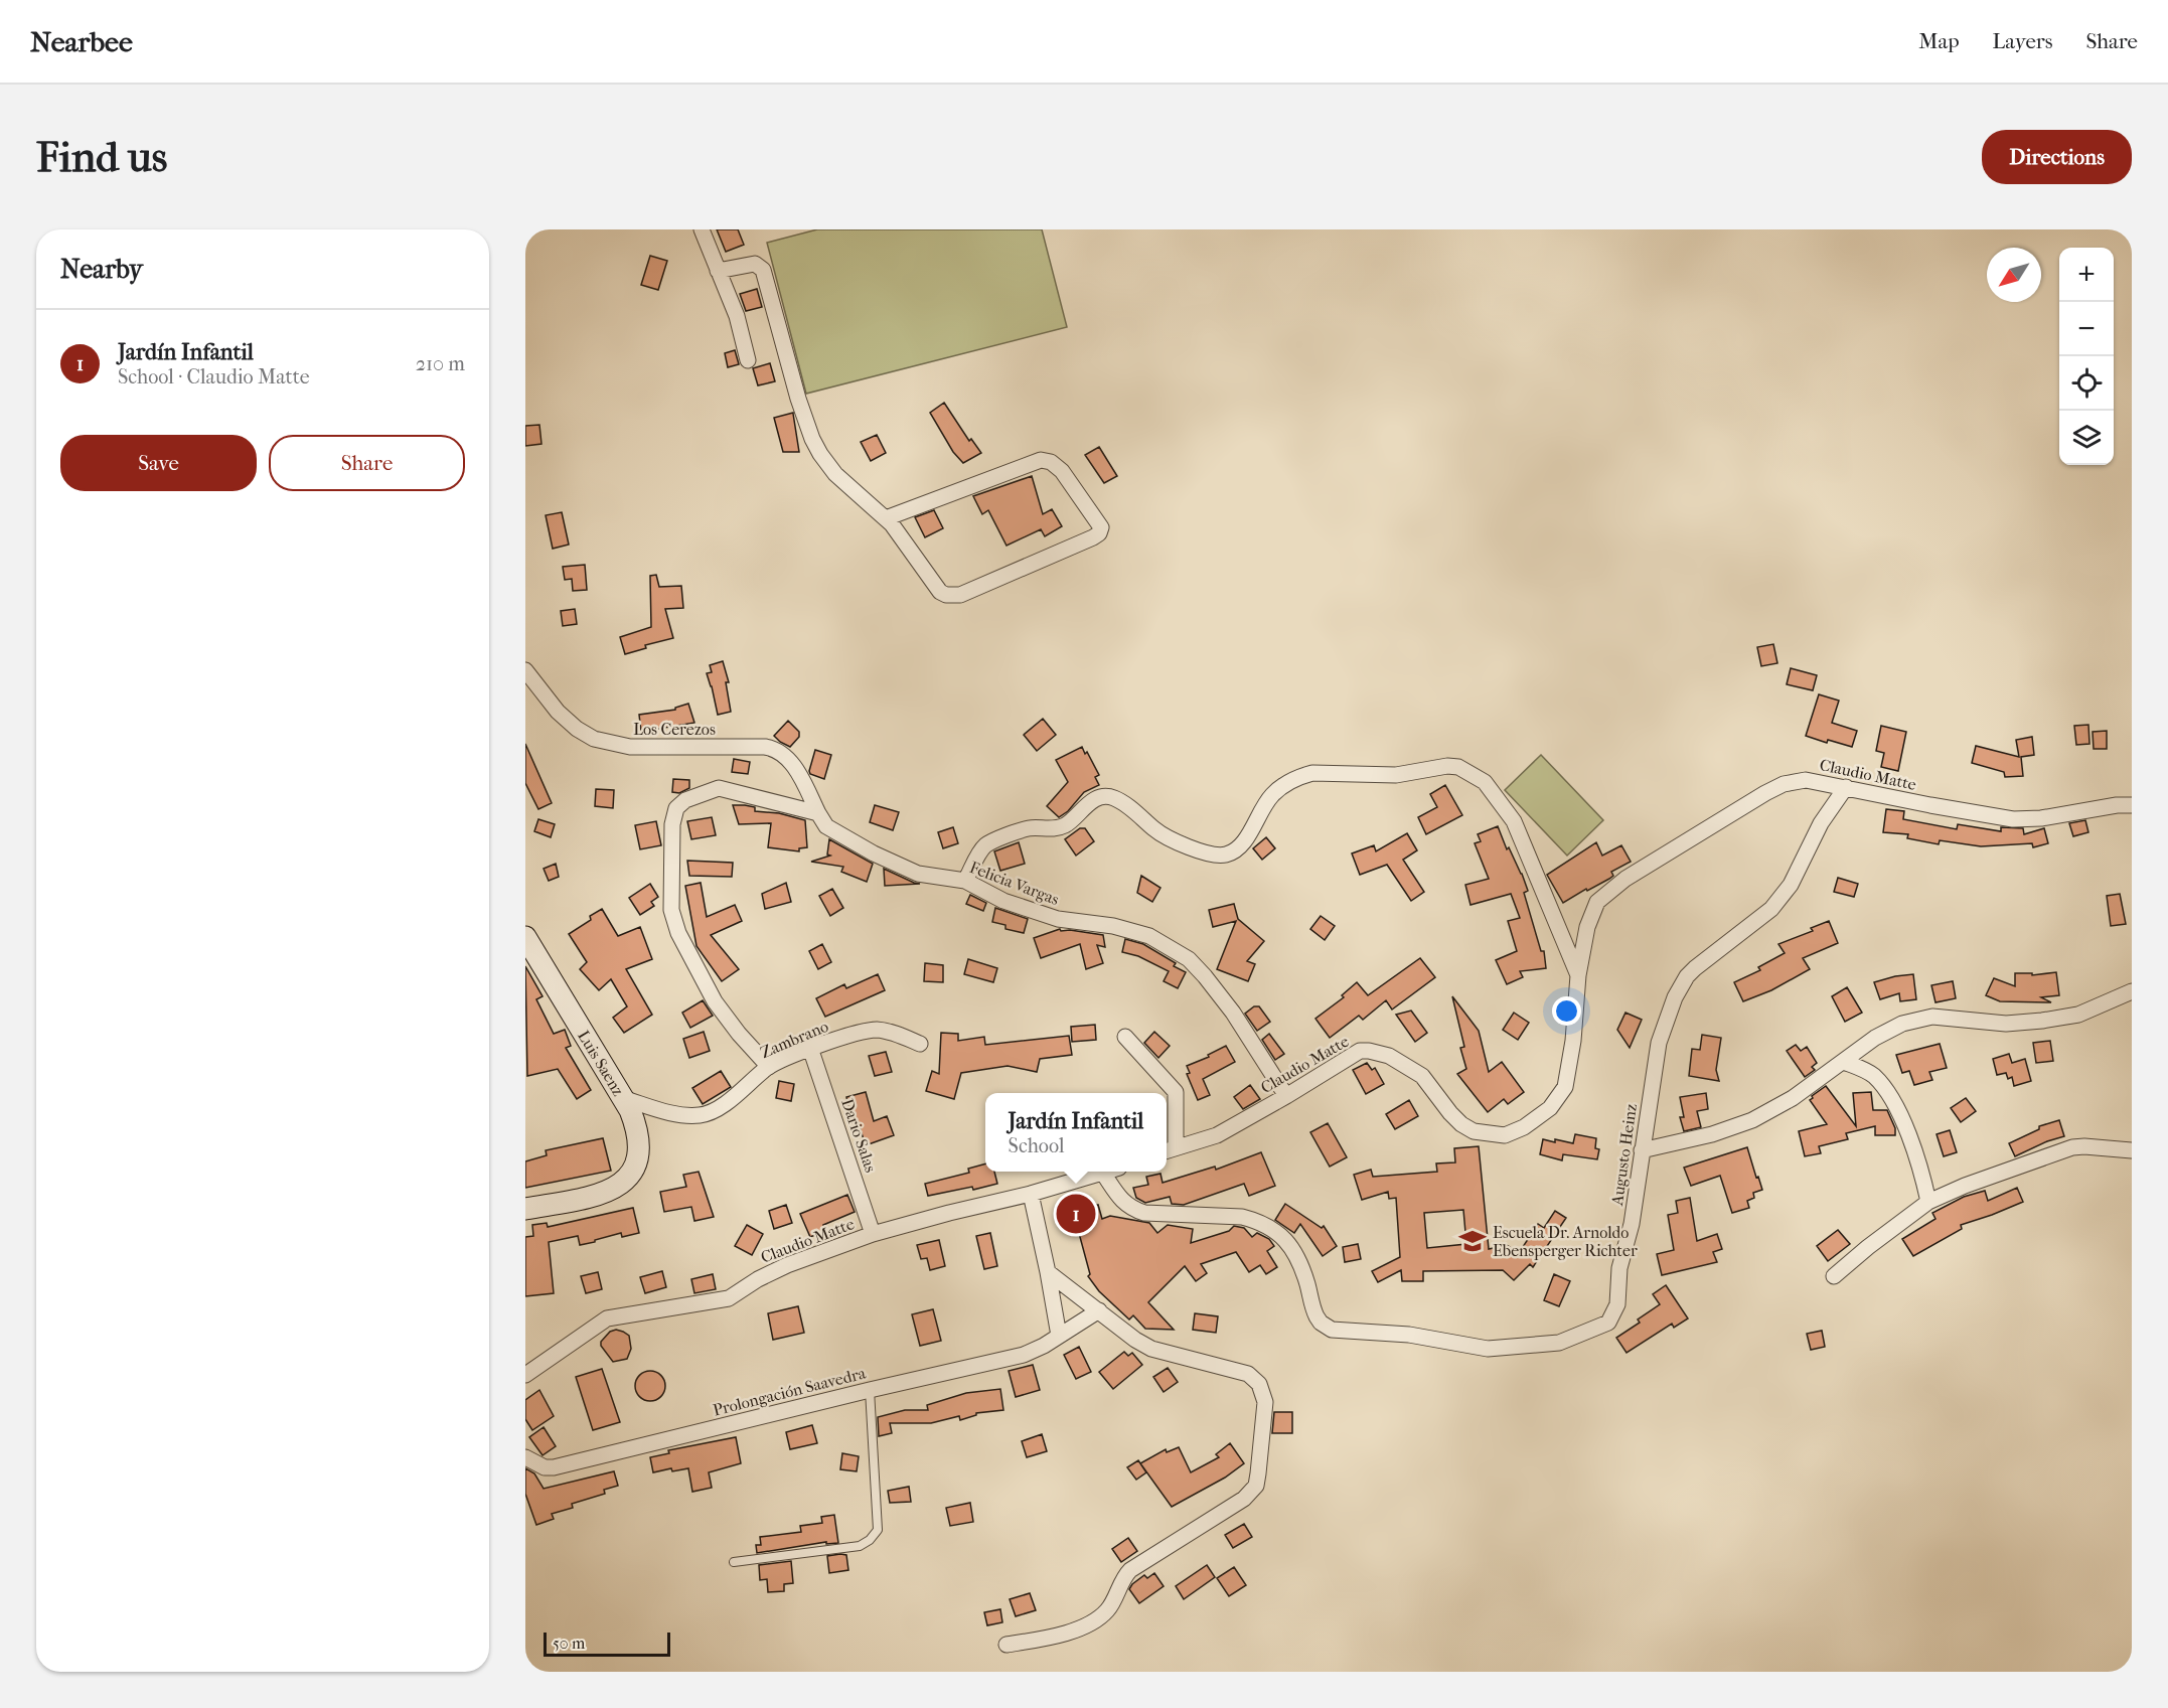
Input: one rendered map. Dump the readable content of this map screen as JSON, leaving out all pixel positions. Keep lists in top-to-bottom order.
{
  "streets": {
    "main road": ["Luis Saenz"],
    "street": [
      "Los Cerezos",
      "Claudio Matte",
      "Felicia Vargas",
      "Zambrano",
      "Dario Salas",
      "Augusto Heinz",
      "Prolongación Saavedra"
    ]
  },
  "crossings": [
    ["Los Cerezos", "Felicia Vargas"],
    ["Claudio Matte", "Felicia Vargas"],
    ["Claudio Matte", "Dario Salas"],
    ["Claudio Matte", "Augusto Heinz"],
    ["Zambrano", "Luis Saenz"],
    ["Zambrano", "Dario Salas"]
  ],
  "places": {
    "school or university": ["Escuela Dr. Arnoldo Ebensperger Richter"]
  },
  "scale_bar": "50 m",
  "north": "bottom left",
  "page": {
    "header": "Nearbee",
    "nav": ["Map", "Layers", "Share"],
    "buttons": [
      "Directions",
      ["Save", "Share"]
    ],
    "title": "Find us",
    "heading": "Nearby",
    "map_buttons": ["+", "−"],
    "list": [
      {
        "mark": "1",
        "name": "Jardín Infantil",
        "note": "School · Claudio Matte",
        "value": "210 m"
      }
    ],
    "popup": ["Jardín Infantil", "School"],
    "pins": "1",
    "scale": "50 m"
  }
}
